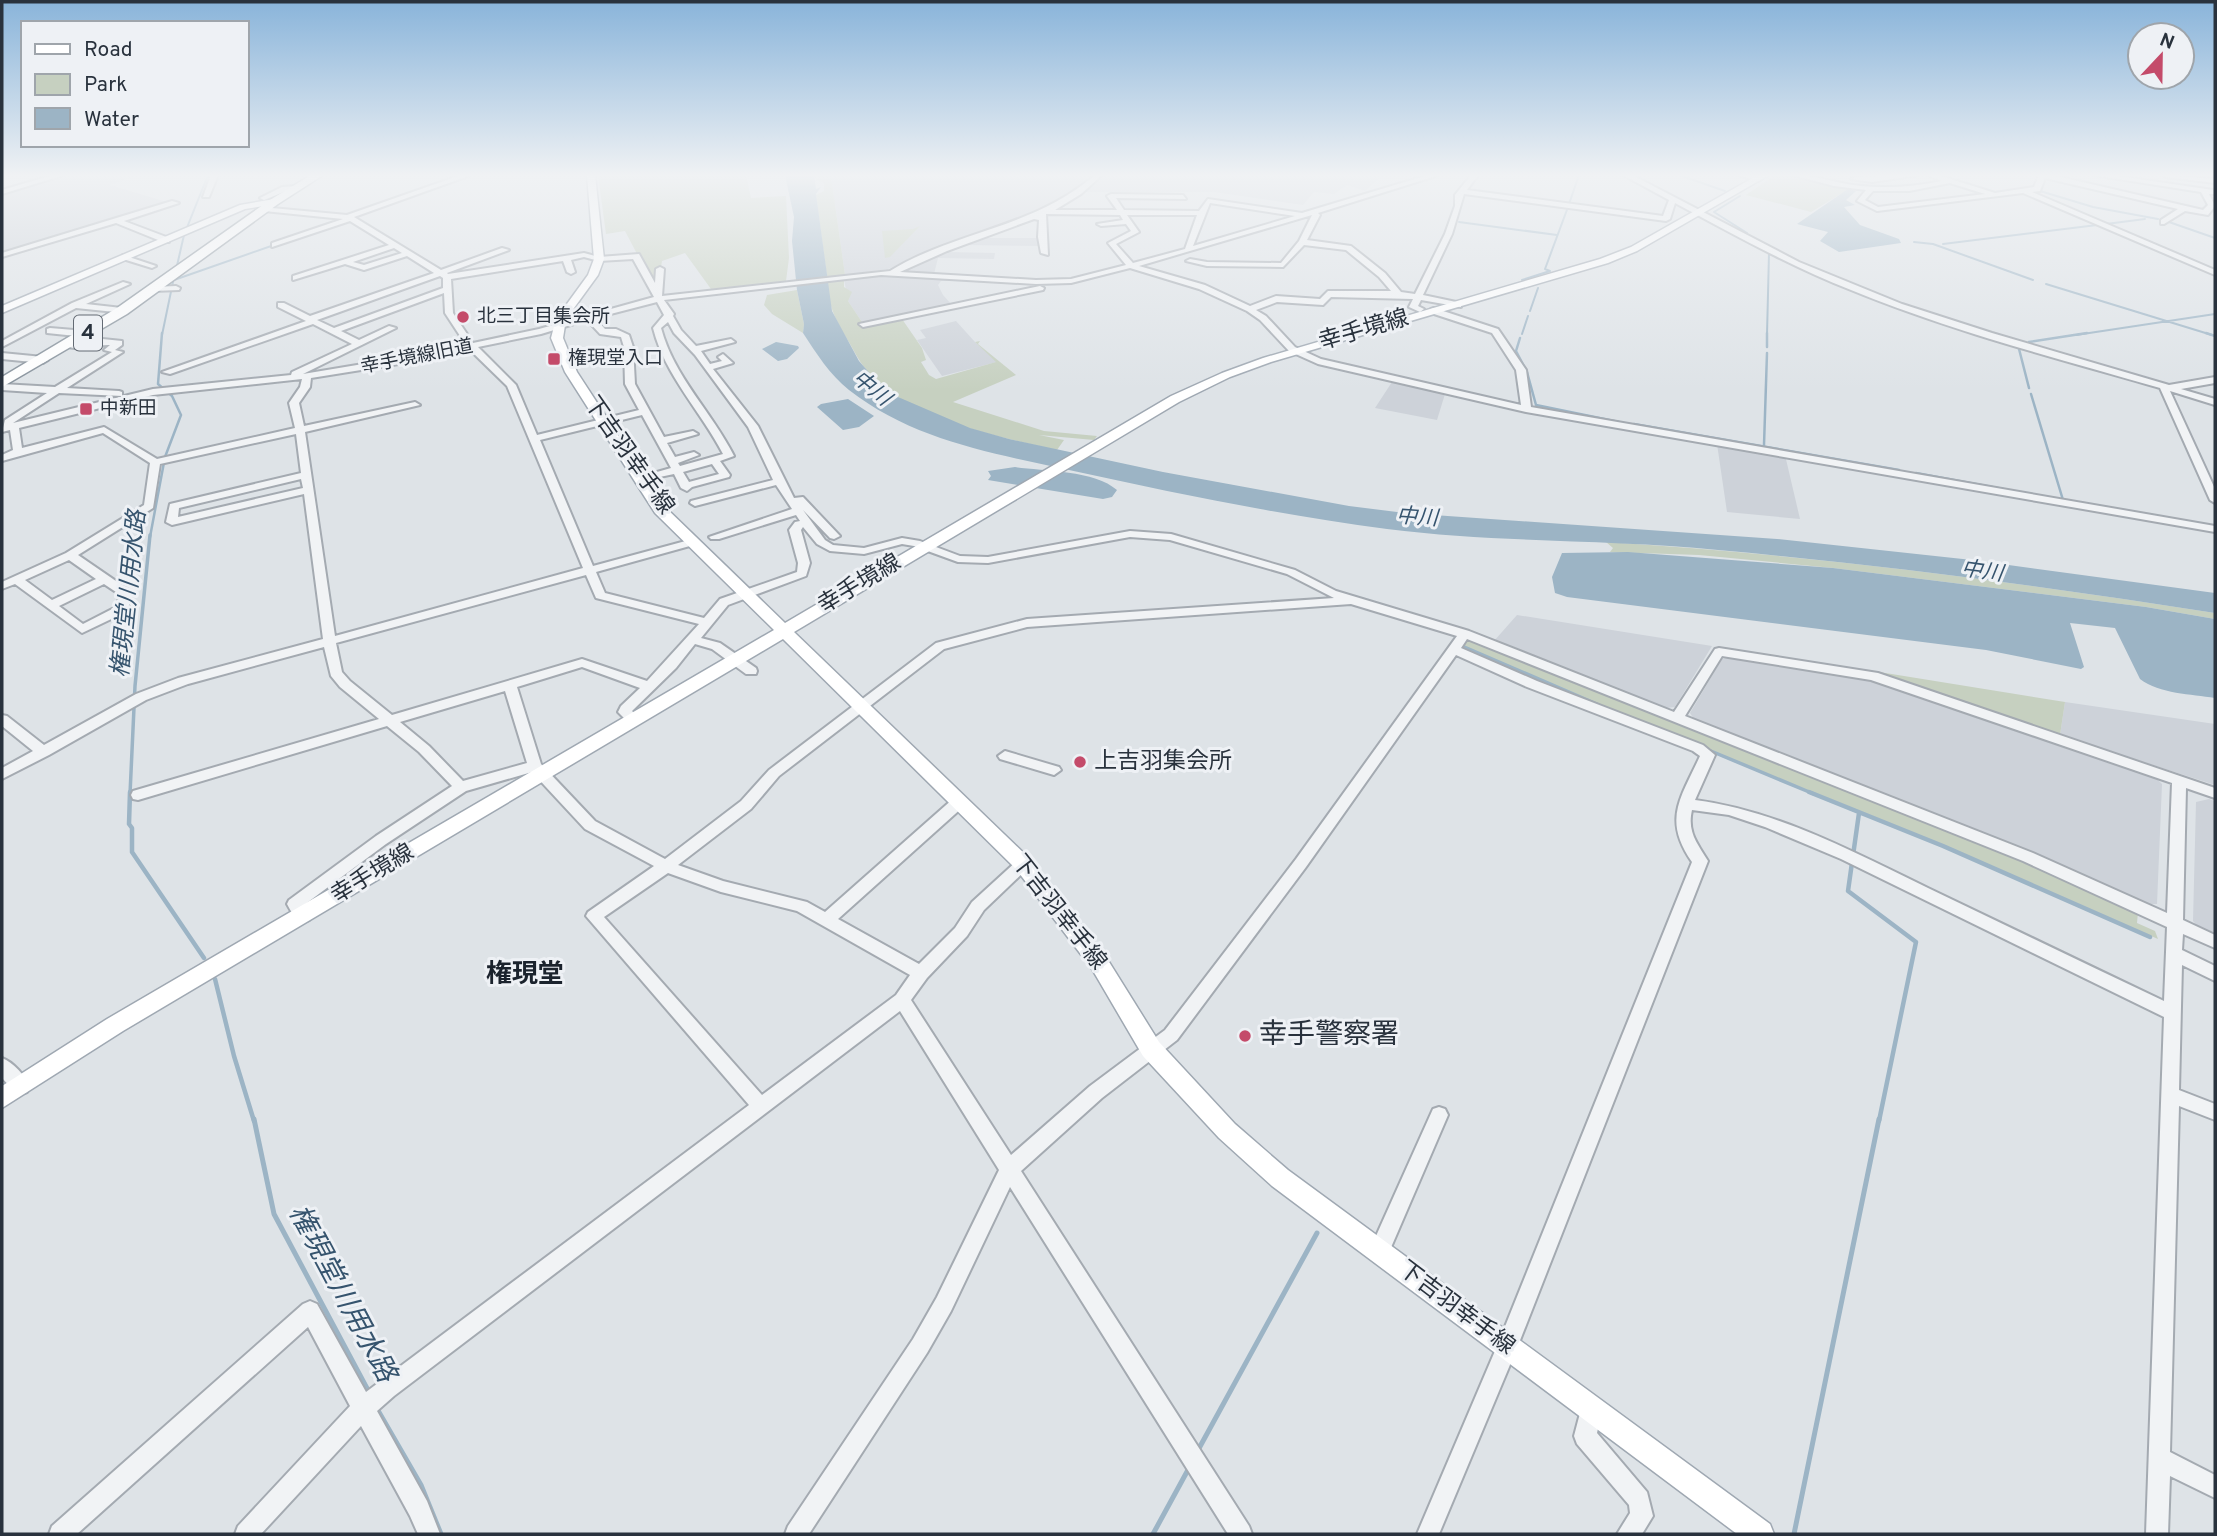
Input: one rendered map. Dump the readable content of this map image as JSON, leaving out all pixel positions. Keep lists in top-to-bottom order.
{
  "streets": {
    "highway": ["4"],
    "main road": ["幸手境線", "下吉羽幸手線"],
    "street": ["幸手境線旧道"]
  },
  "crossings": [
    ["幸手境線", "下吉羽幸手線"],
    ["幸手境線旧道", "下吉羽幸手線"]
  ],
  "districts": ["権現堂"],
  "water": ["中川", "権現堂川用水路"],
  "places": {
    "other": ["北三丁目集会所", "上吉羽集会所", "幸手警察署"],
    "transit": ["権現堂入口", "中新田"]
  },
  "legend": ["Road", "Park", "Water"],
  "north": "top"
}
